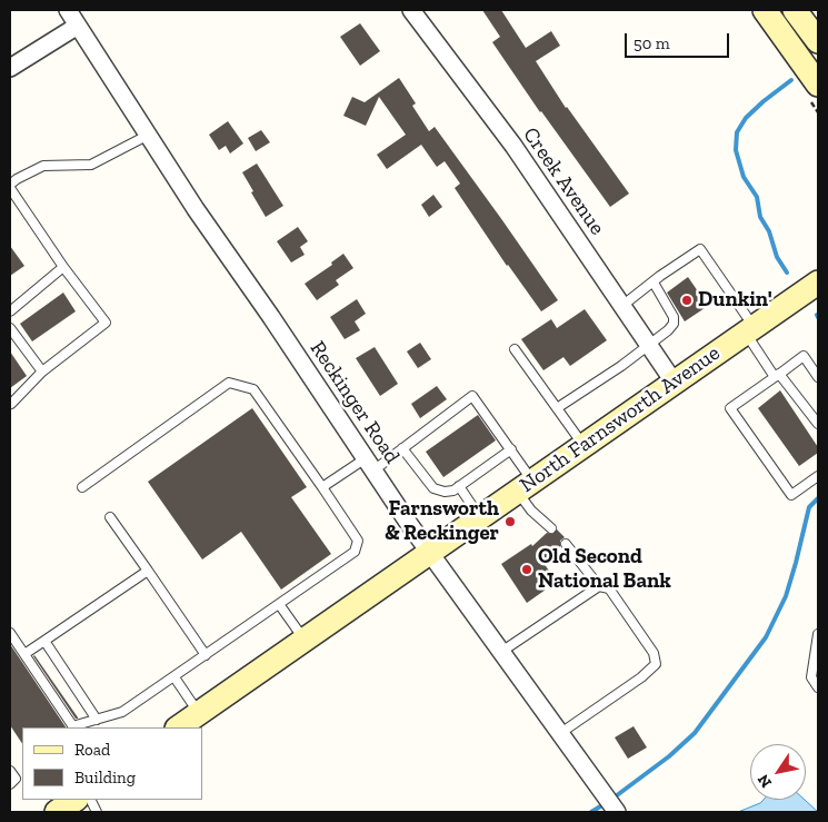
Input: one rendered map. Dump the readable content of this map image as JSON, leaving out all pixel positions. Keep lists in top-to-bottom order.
{
  "streets": {
    "main road": ["North Farnsworth Avenue"],
    "street": ["Creek Avenue", "Reckinger Road"]
  },
  "crossings": [
    ["Creek Avenue", "North Farnsworth Avenue"],
    ["Reckinger Road", "North Farnsworth Avenue"]
  ],
  "places": ["Dunkin'", "Farnsworth & Reckinger", "Old Second National Bank"],
  "legend": ["Road", "Building"],
  "scale_bar": "50 m",
  "north": "bottom left"
}
